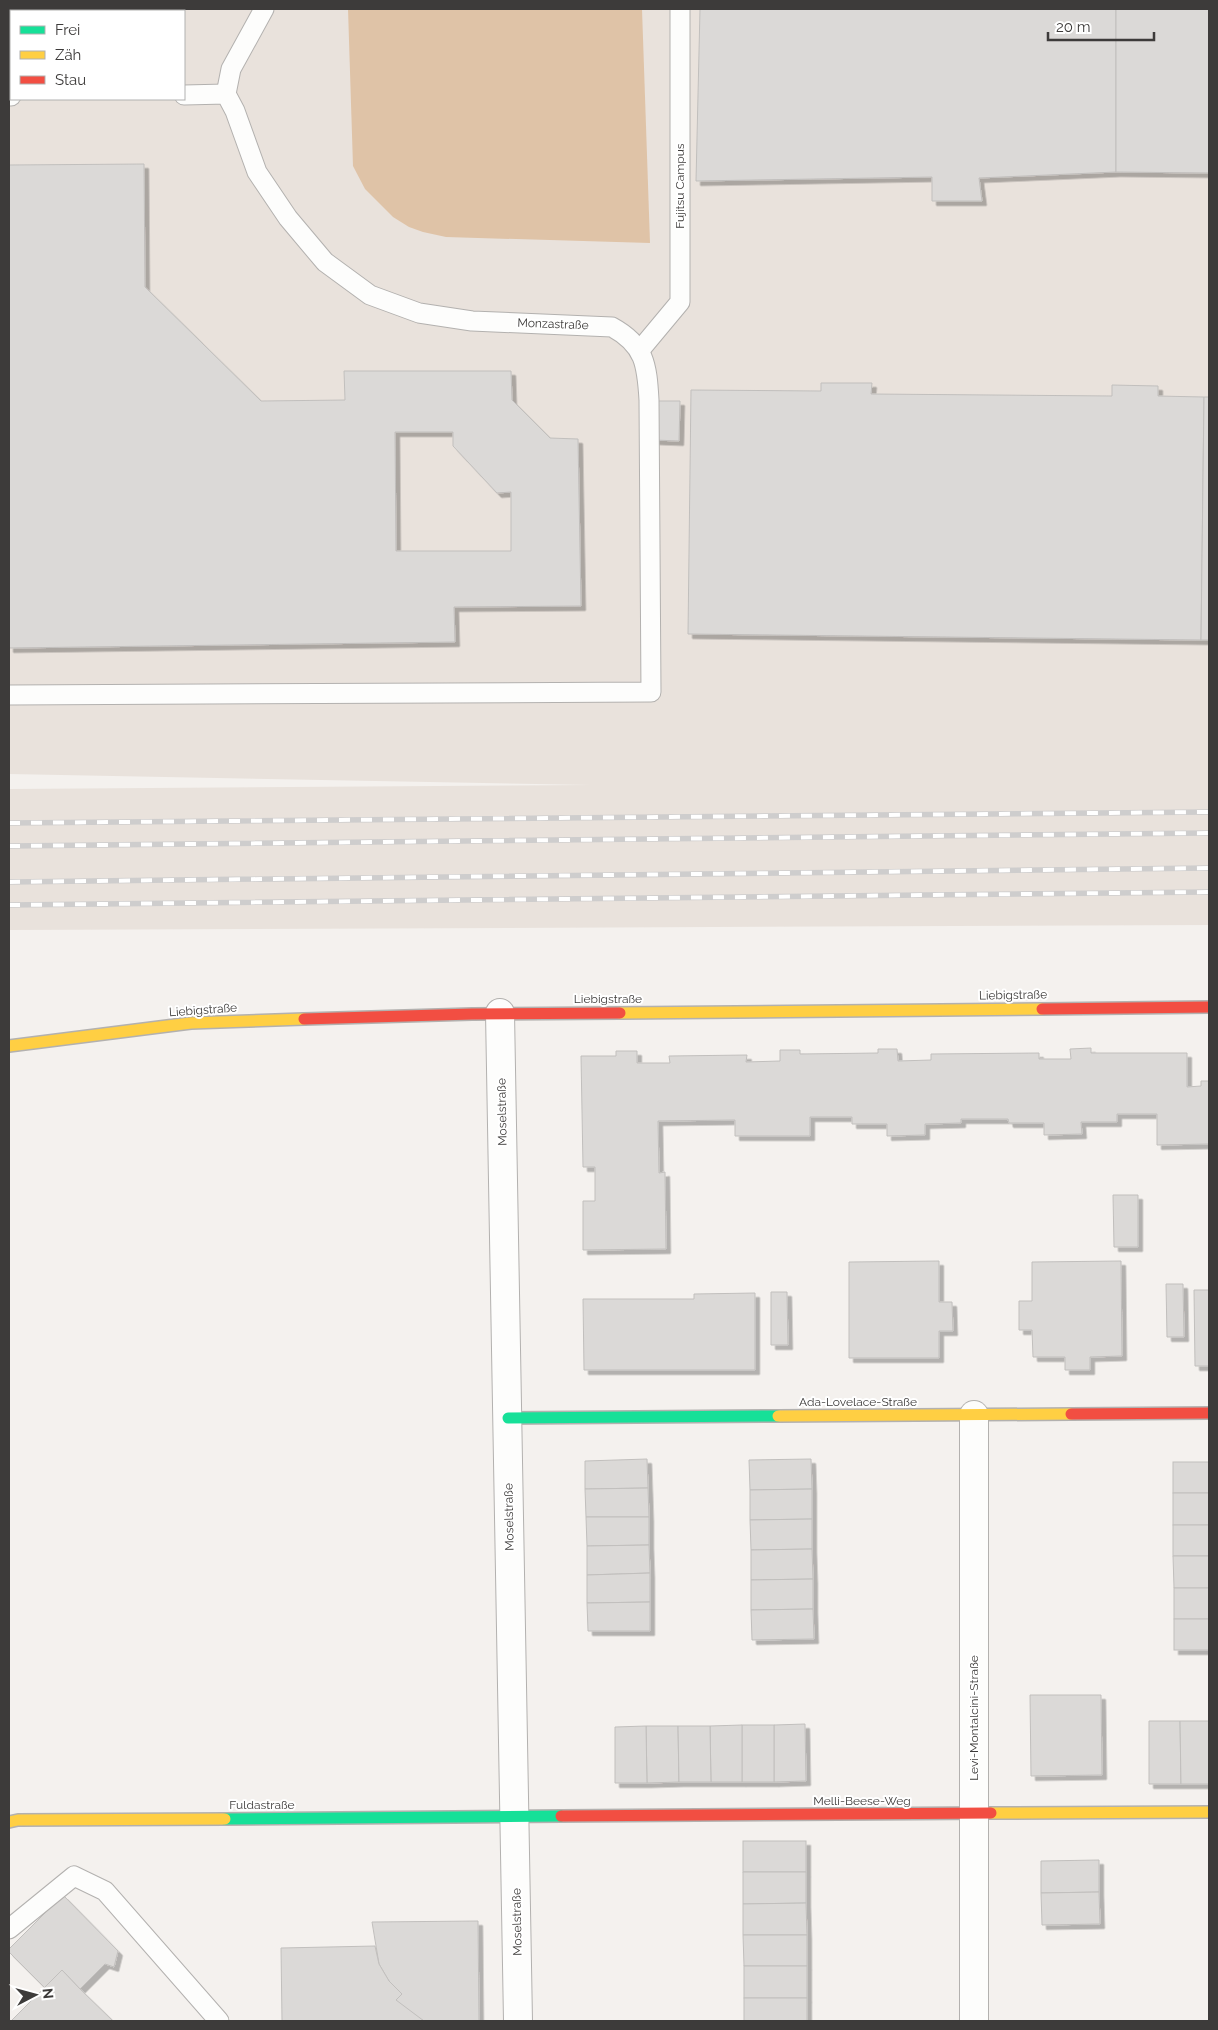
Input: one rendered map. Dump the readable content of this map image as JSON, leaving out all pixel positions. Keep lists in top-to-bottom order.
{
  "streets": {
    "street": [
      "Liebigstraße",
      "Moselstraße",
      "Ada-Lovelace-Straße",
      "Levi-Montalcini-Straße",
      "Melli-Beese-Weg",
      "Fuldastraße"
    ],
    "lane": ["Fujitsu Campus", "Monzastraße"]
  },
  "crossings": [
    ["Fujitsu Campus", "Monzastraße"],
    ["Liebigstraße", "Moselstraße"],
    ["Moselstraße", "Ada-Lovelace-Straße"],
    ["Moselstraße", "Melli-Beese-Weg"],
    ["Moselstraße", "Fuldastraße"],
    ["Ada-Lovelace-Straße", "Levi-Montalcini-Straße"],
    ["Levi-Montalcini-Straße", "Melli-Beese-Weg"],
    ["Melli-Beese-Weg", "Fuldastraße"]
  ],
  "legend": ["Frei", "Zäh", "Stau"],
  "scale_bar": "20 m",
  "north": "right"
}
